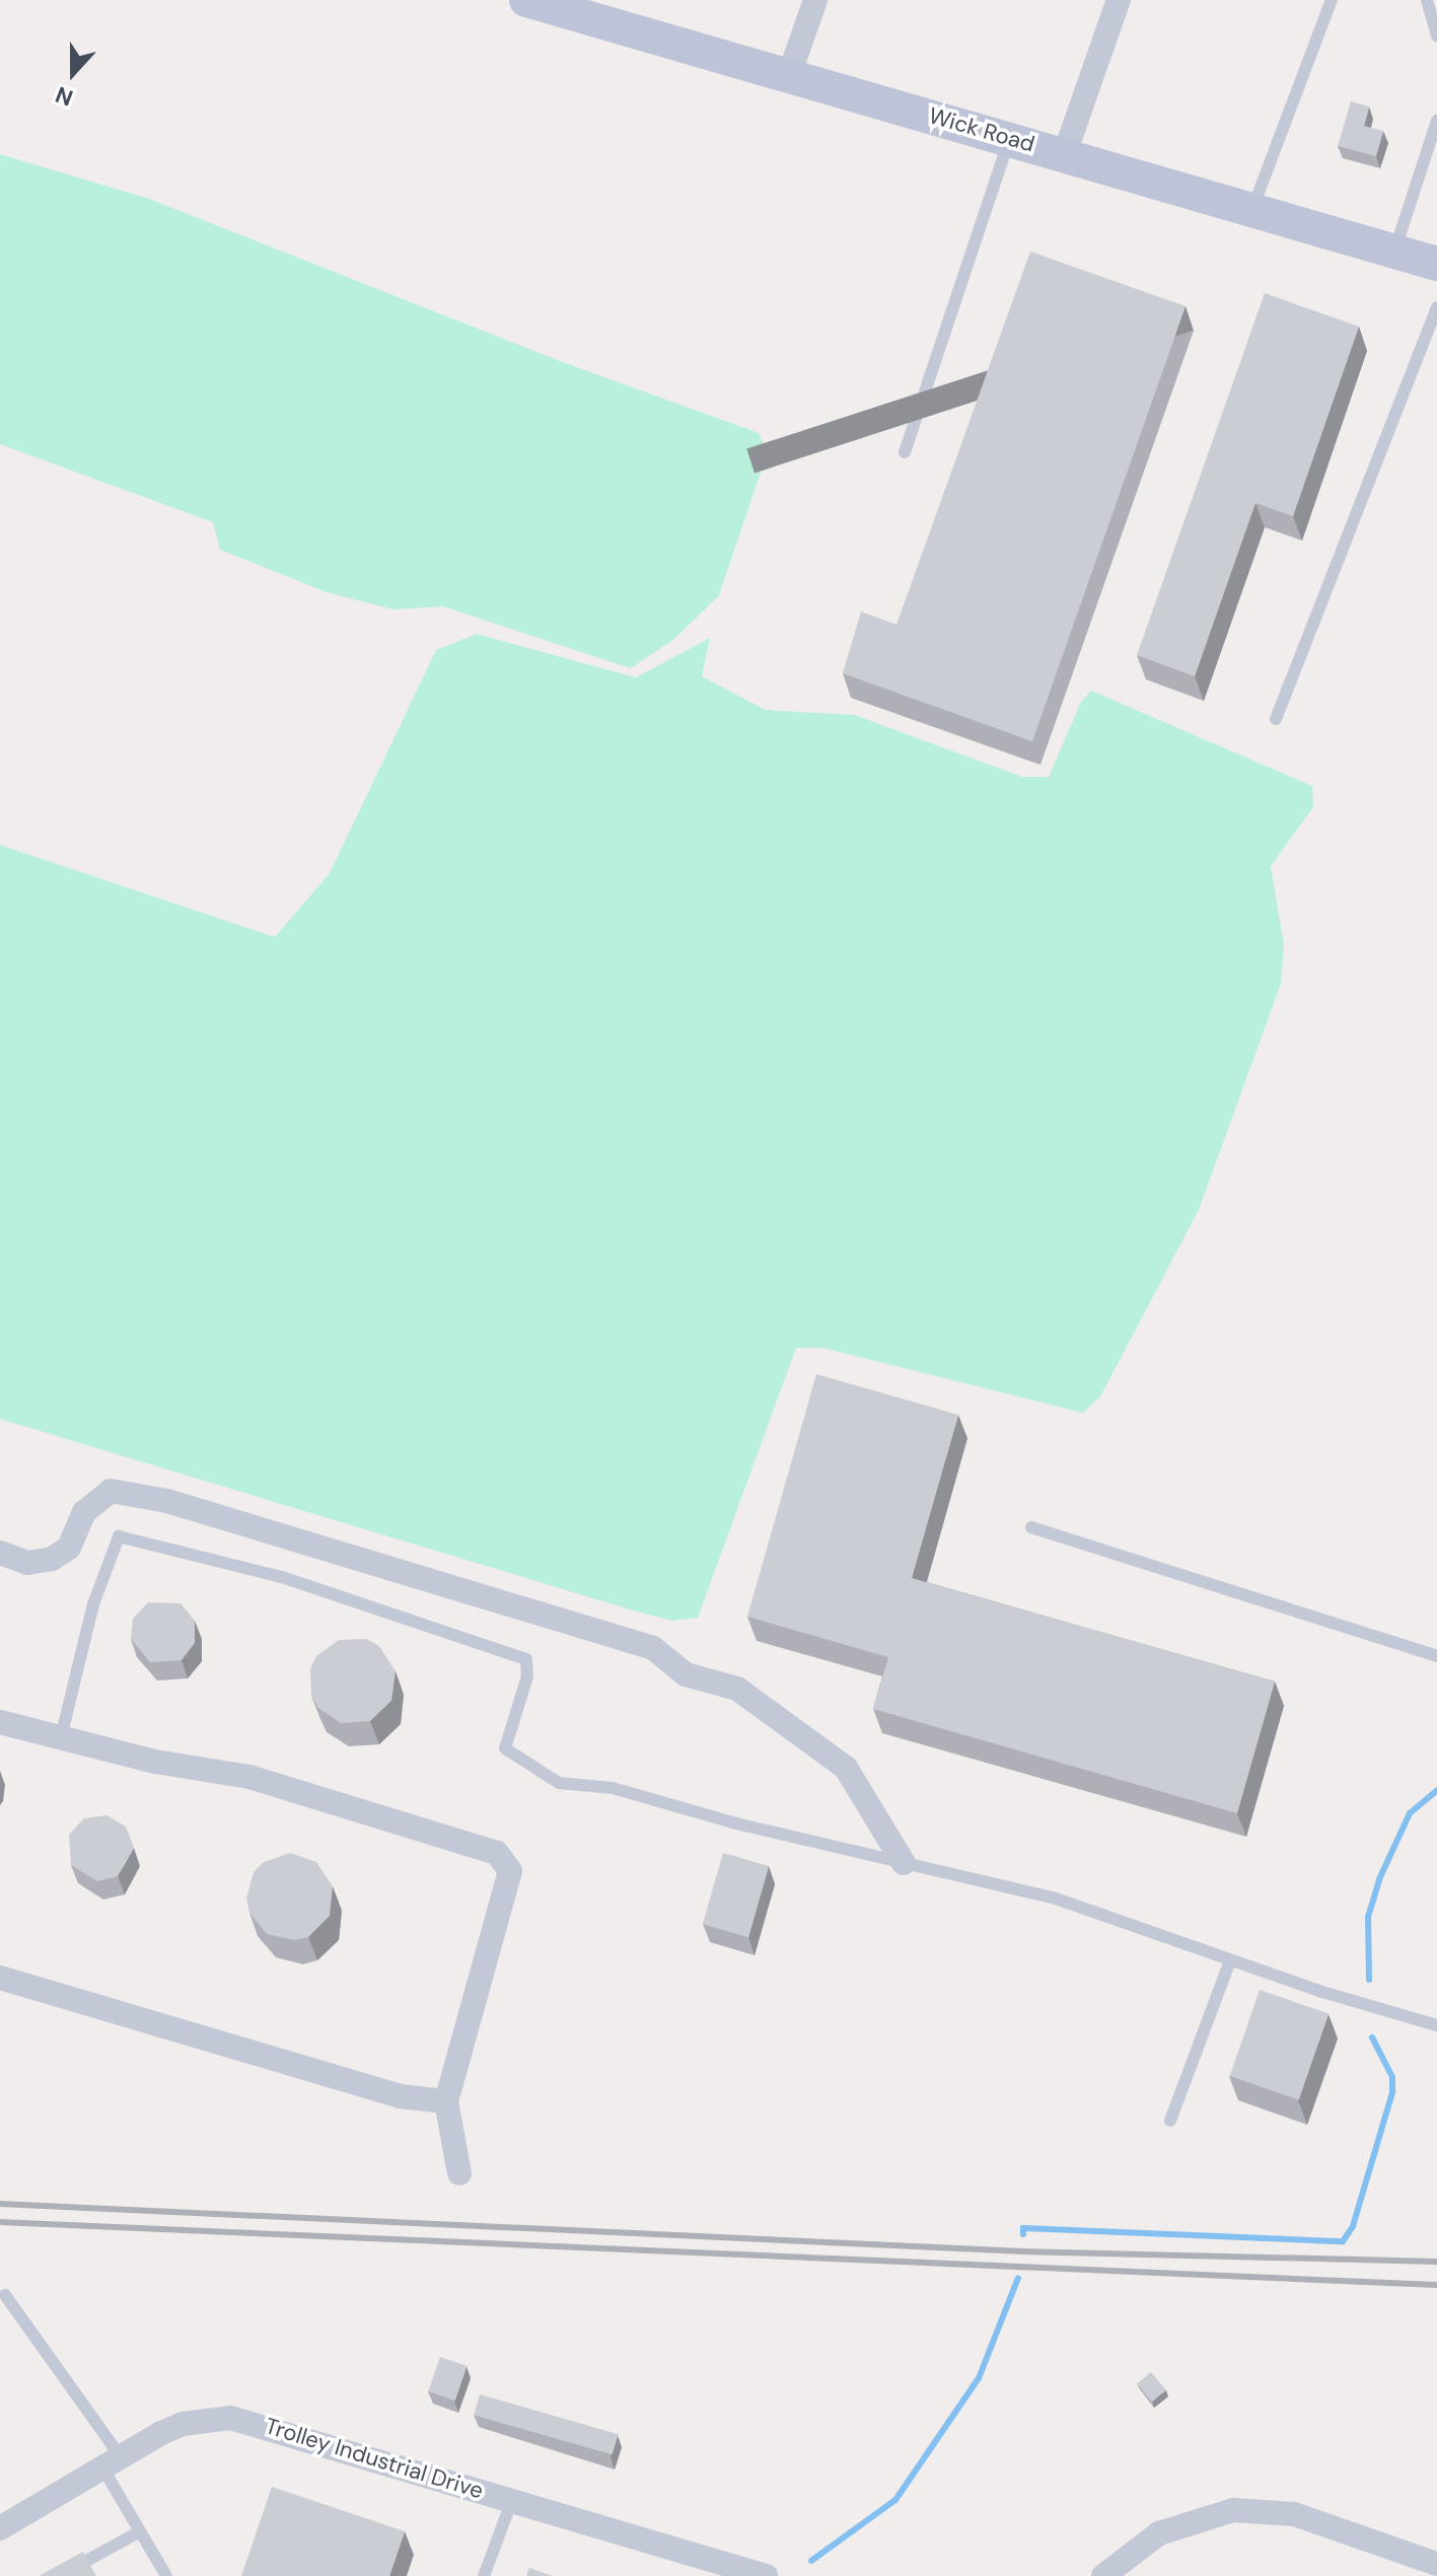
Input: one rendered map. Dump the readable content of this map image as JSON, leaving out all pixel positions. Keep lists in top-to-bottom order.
{
  "streets": {
    "street": ["Wick Road", "Trolley Industrial Drive"]
  },
  "north": "bottom"
}
